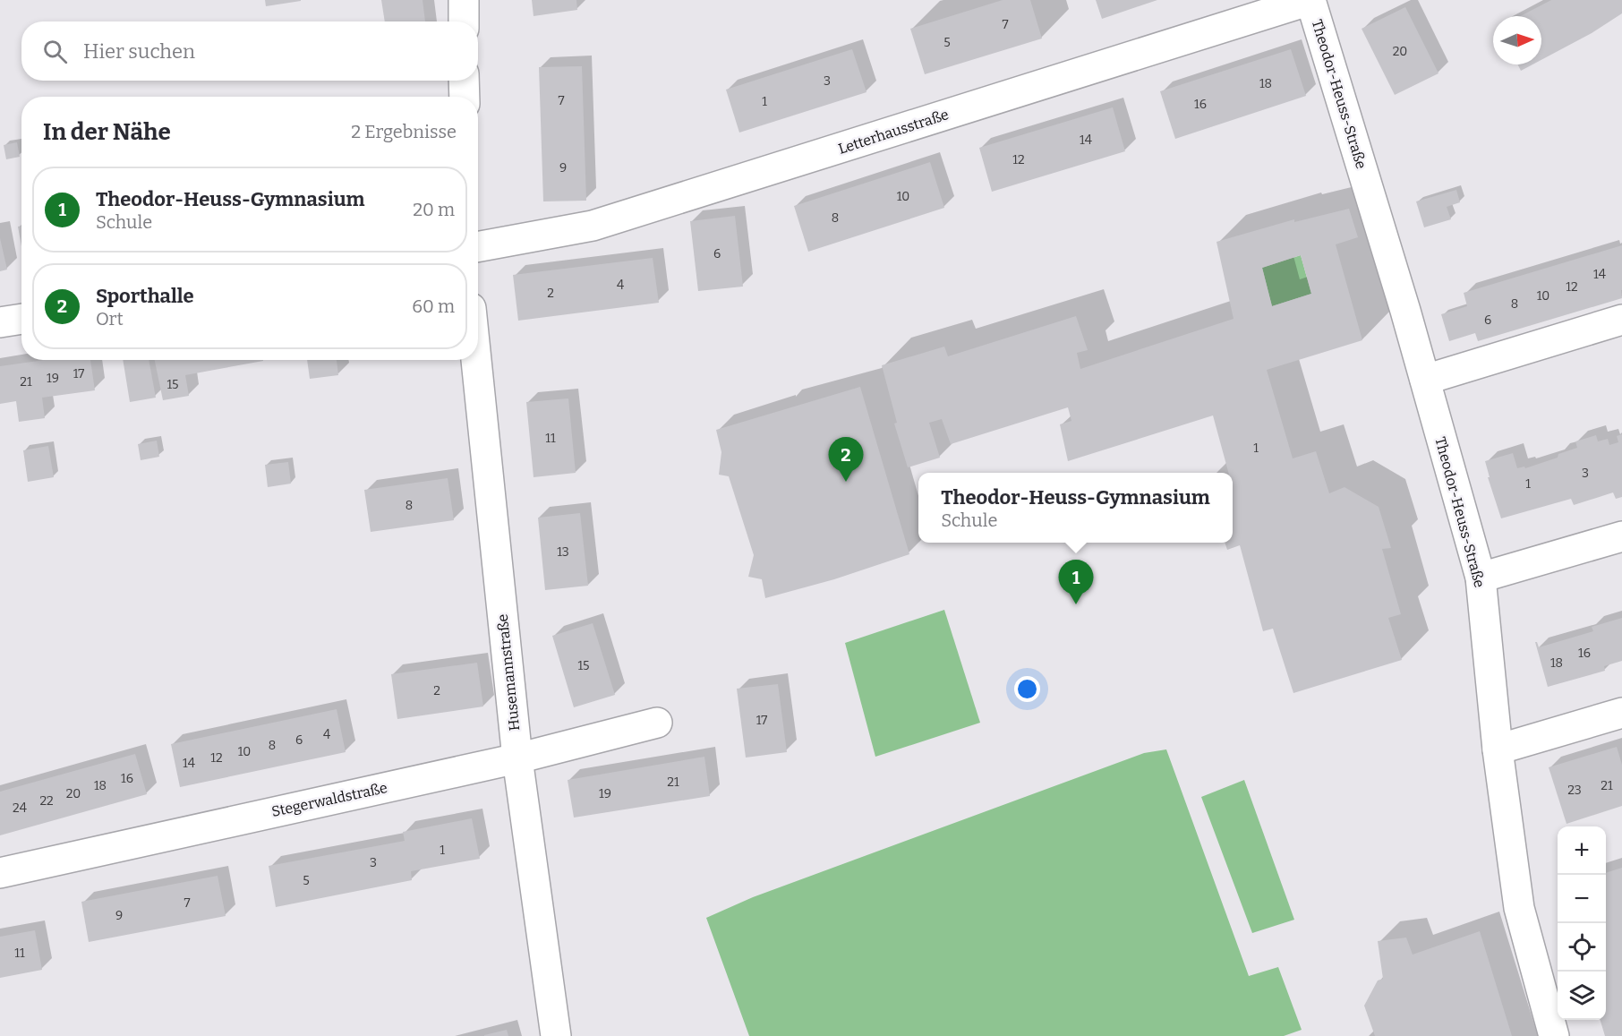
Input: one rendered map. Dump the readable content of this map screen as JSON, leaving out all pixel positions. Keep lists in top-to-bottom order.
{
  "streets": {
    "street": [
      "Theodor-Heuss-Straße",
      "Letterhausstraße",
      "Husemannstraße",
      "Stegerwaldstraße"
    ]
  },
  "crossings": [
    ["Theodor-Heuss-Straße", "Letterhausstraße"],
    ["Husemannstraße", "Stegerwaldstraße"]
  ],
  "house_numbers": [
    "7",
    "5",
    "20",
    "3",
    "18",
    "7",
    "1",
    "16",
    "14",
    "12",
    "9",
    "10",
    "8",
    "6",
    "14",
    "4",
    "12",
    "2",
    "10",
    "8",
    "6",
    "17",
    "19",
    "21",
    "15",
    "11",
    "1",
    "3",
    "1",
    "8",
    "13",
    "16",
    "18",
    "15",
    "2",
    "17",
    "4",
    "6",
    "8",
    "10",
    "12",
    "14",
    "16",
    "21",
    "18",
    "21",
    "23",
    "20",
    "19",
    "22",
    "24",
    "1",
    "3",
    "5",
    "7",
    "9",
    "11"
  ],
  "north": "right",
  "page": {
    "search": "Hier suchen",
    "heading": ["In der Nähe", "2 Ergebnisse"],
    "list": [
      {
        "mark": "1",
        "name": "Theodor-Heuss-Gymnasium",
        "note": "Schule",
        "value": "20 m"
      },
      {
        "mark": "2",
        "name": "Sporthalle",
        "note": "Ort",
        "value": "60 m"
      }
    ],
    "pins": ["2", "1"],
    "popup": ["Theodor-Heuss-Gymnasium", "Schule"],
    "map_buttons": ["+", "−"]
  }
}
